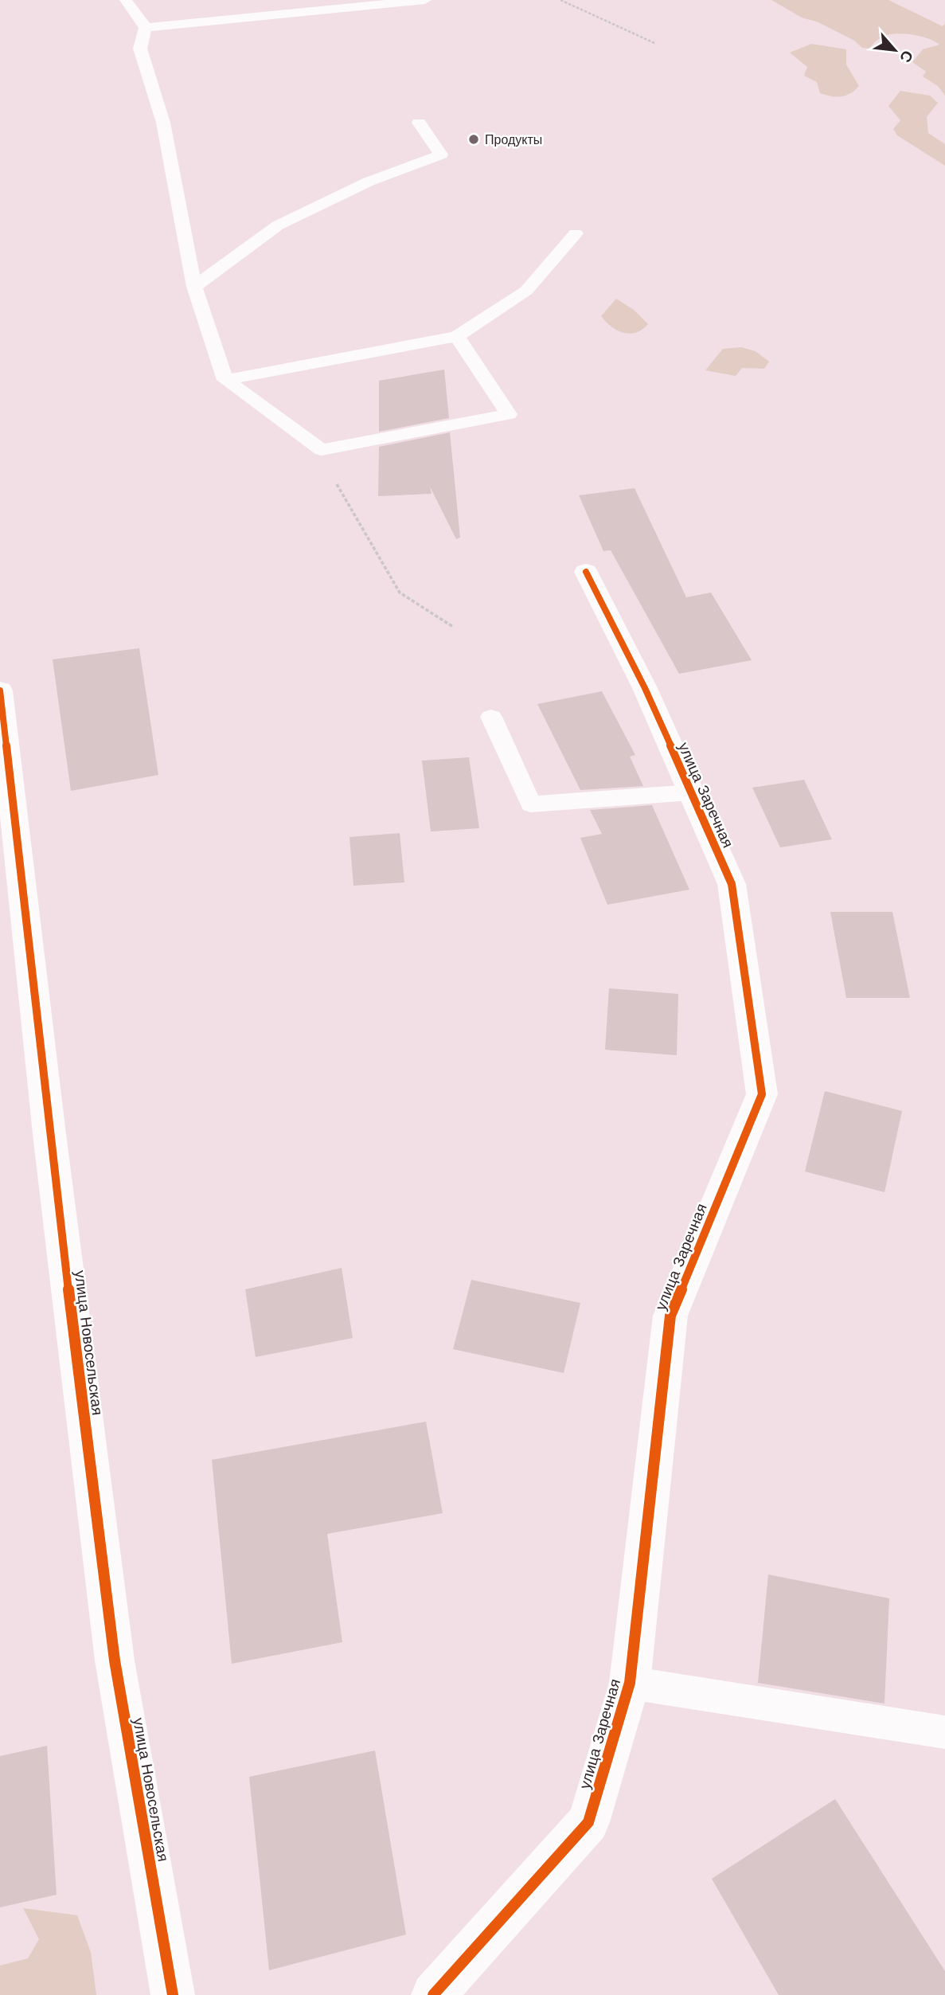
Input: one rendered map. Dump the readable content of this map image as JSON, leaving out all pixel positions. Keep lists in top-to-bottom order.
{
  "streets": {
    "street": ["улица Заречная", "улица Новосельская"]
  },
  "places": ["Продукты"],
  "north": "bottom right"
}
